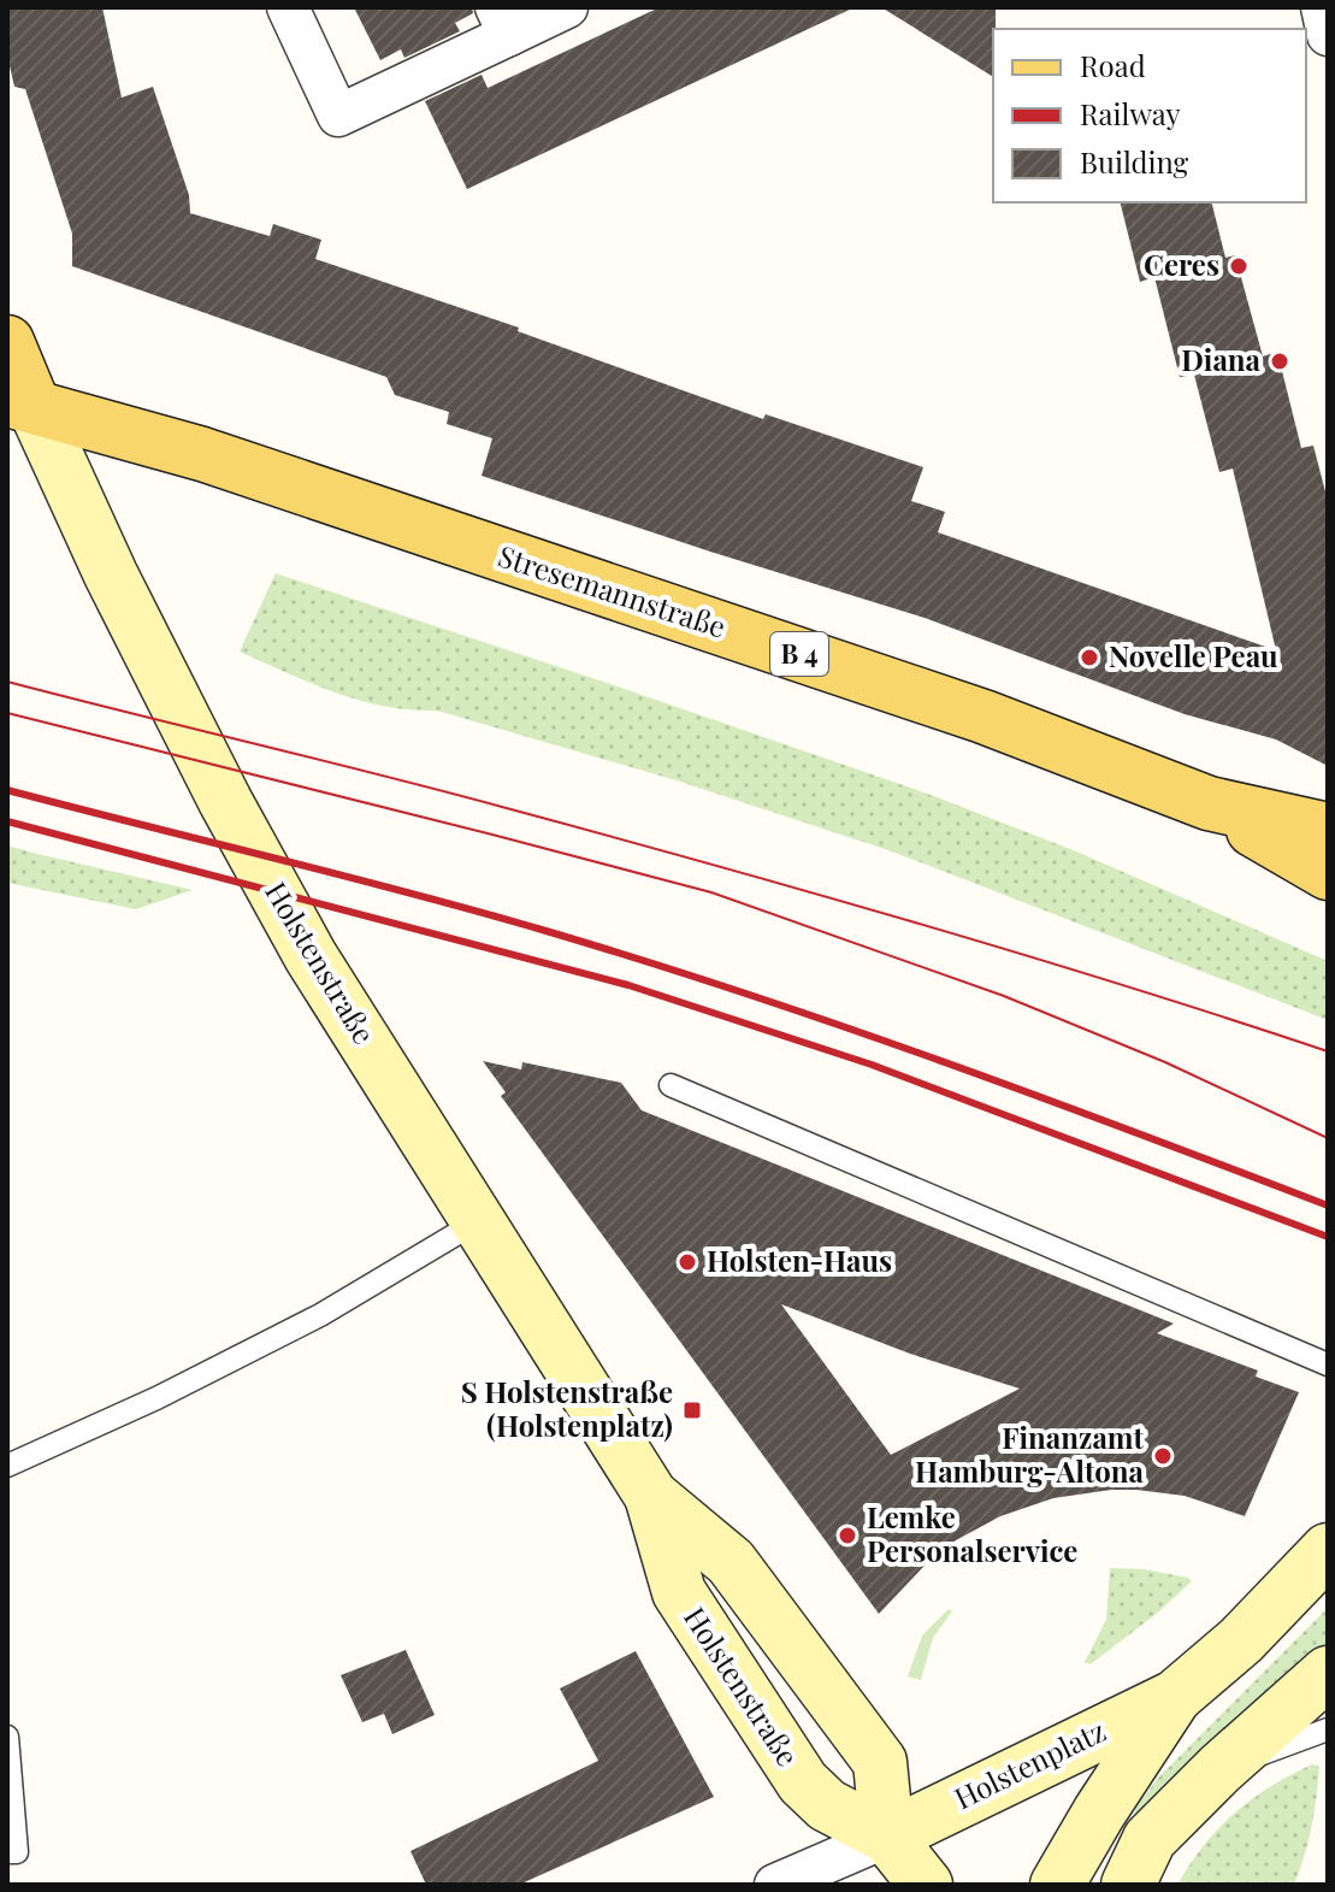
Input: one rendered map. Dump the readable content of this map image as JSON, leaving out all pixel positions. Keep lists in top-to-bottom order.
{
  "streets": {
    "main road": [
      "Stresemannstraße",
      "B 4",
      "Holstenstraße",
      "Holstenplatz"
    ]
  },
  "crossings": [
    ["Stresemannstraße", "Holstenstraße"],
    ["Holstenstraße", "Holstenplatz"]
  ],
  "places": {
    "other": [
      "Ceres",
      "Diana",
      "Novelle Peau",
      "Holsten-Haus",
      "Finanzamt Hamburg-Altona",
      "Lemke Personalservice"
    ],
    "transit": ["S Holstenstraße (Holstenplatz)"]
  },
  "legend": ["Road", "Railway", "Building"]
}
